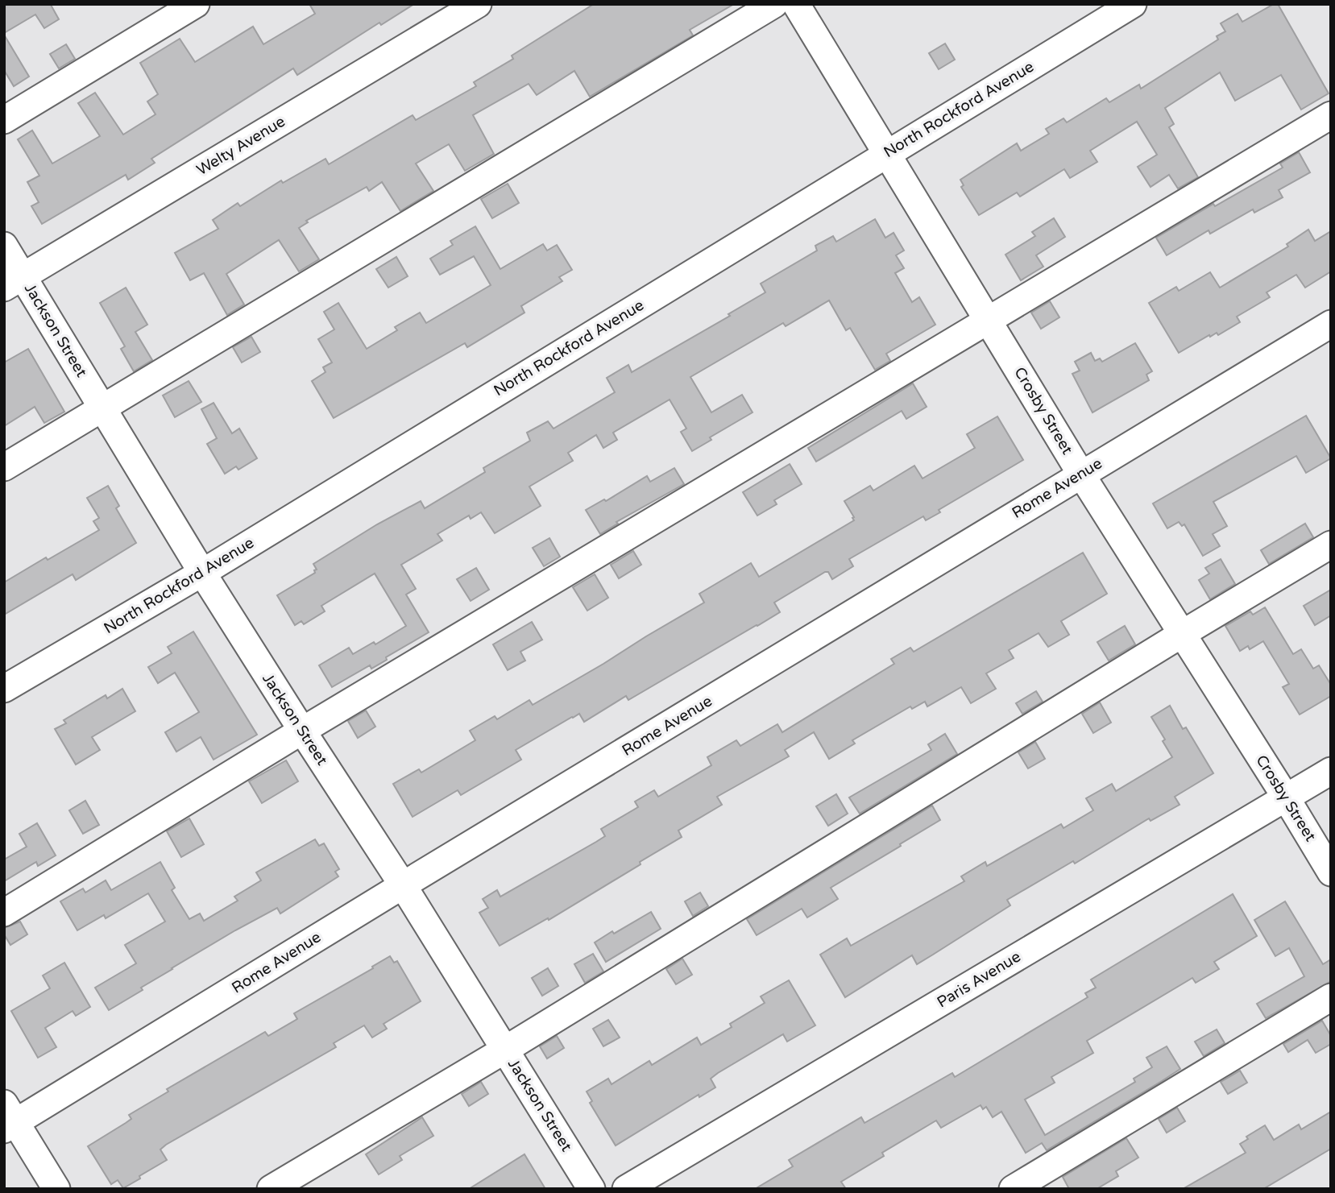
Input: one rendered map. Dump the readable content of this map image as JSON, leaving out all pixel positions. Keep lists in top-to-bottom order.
{
  "streets": {
    "street": [
      "North Rockford Avenue",
      "Welty Avenue",
      "Jackson Street",
      "Crosby Street",
      "Rome Avenue",
      "Paris Avenue"
    ]
  },
  "crossings": [
    ["North Rockford Avenue", "Jackson Street"],
    ["North Rockford Avenue", "Crosby Street"],
    ["Welty Avenue", "Jackson Street"],
    ["Jackson Street", "Rome Avenue"],
    ["Crosby Street", "Rome Avenue"],
    ["Crosby Street", "Paris Avenue"]
  ]
}
